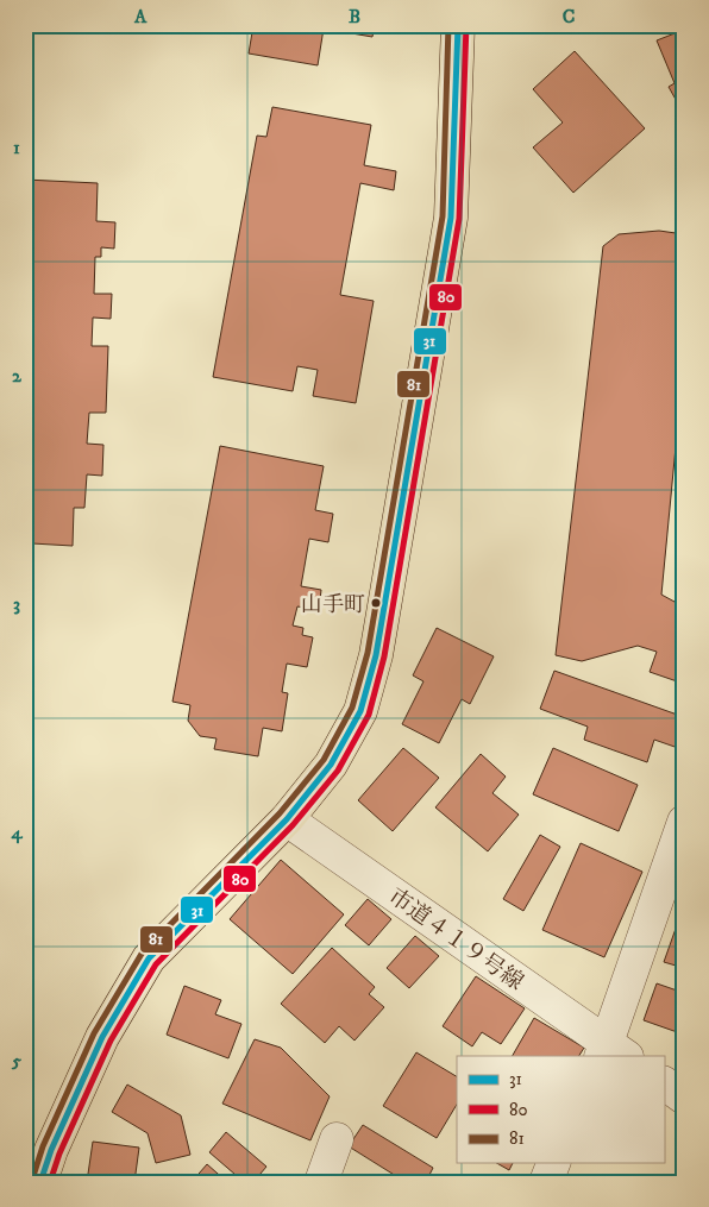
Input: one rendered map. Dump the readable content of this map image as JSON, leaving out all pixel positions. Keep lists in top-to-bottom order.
{
  "streets": {
    "street": ["市道４１９号線"]
  },
  "places": ["山手町"],
  "lines": ["transit line 31", "transit line 80", "transit line 81"],
  "legend": ["31", "80", "81"],
  "grid": {
    "columns": ["A", "B", "C"],
    "rows": [
      "1",
      "2",
      "3",
      "4",
      "5"
    ]
  }
}
